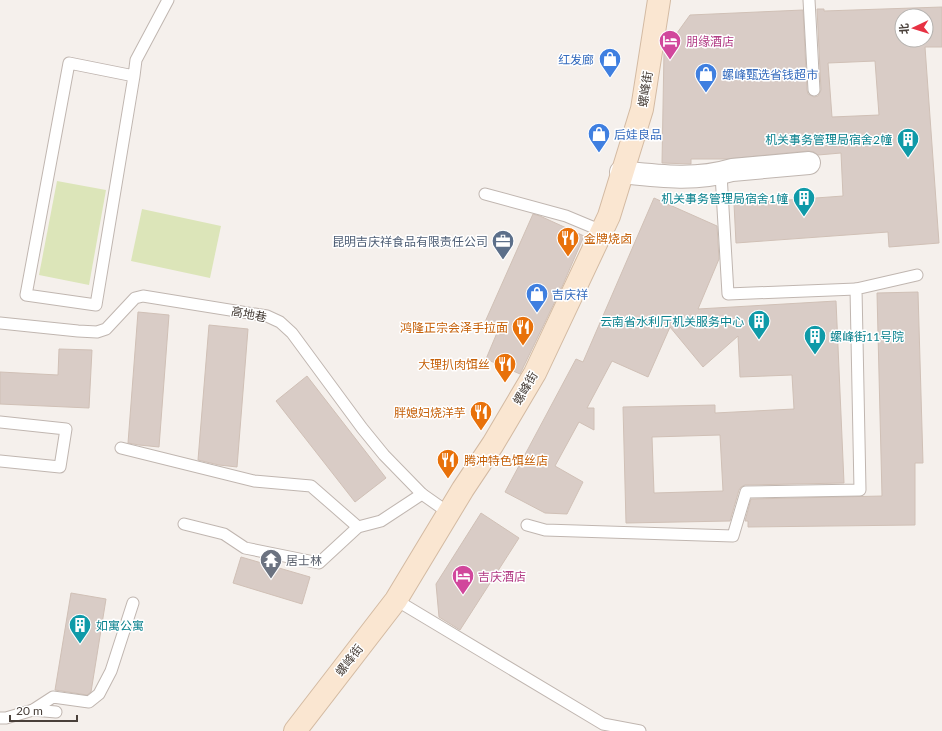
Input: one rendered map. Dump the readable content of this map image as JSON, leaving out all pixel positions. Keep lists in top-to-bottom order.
{
  "streets": {
    "street": ["螺峰街"],
    "lane": ["高地巷"]
  },
  "crossings": [
    ["螺峰街", "高地巷"]
  ],
  "places": {
    "hotel": ["朋缘酒店", "吉庆酒店"],
    "shop": [
      "红发廊",
      "螺峰甄选省钱超市",
      "后娃良品",
      "吉庆祥"
    ],
    "building": [
      "机关事务管理局宿舍2幢",
      "机关事务管理局宿舍1幢",
      "云南省水利厅机关服务中心",
      "螺峰街11号院",
      "如寓公寓"
    ],
    "restaurant": [
      "金牌烧卤",
      "鸿隆正宗会泽手拉面",
      "大理扒肉饵丝",
      "胖媳妇烧洋芋",
      "腾冲特色饵丝店"
    ],
    "office": ["昆明吉庆祥食品有限责任公司"],
    "temple": ["居士林"]
  },
  "scale_bar": "20 m",
  "north": "left"
}
